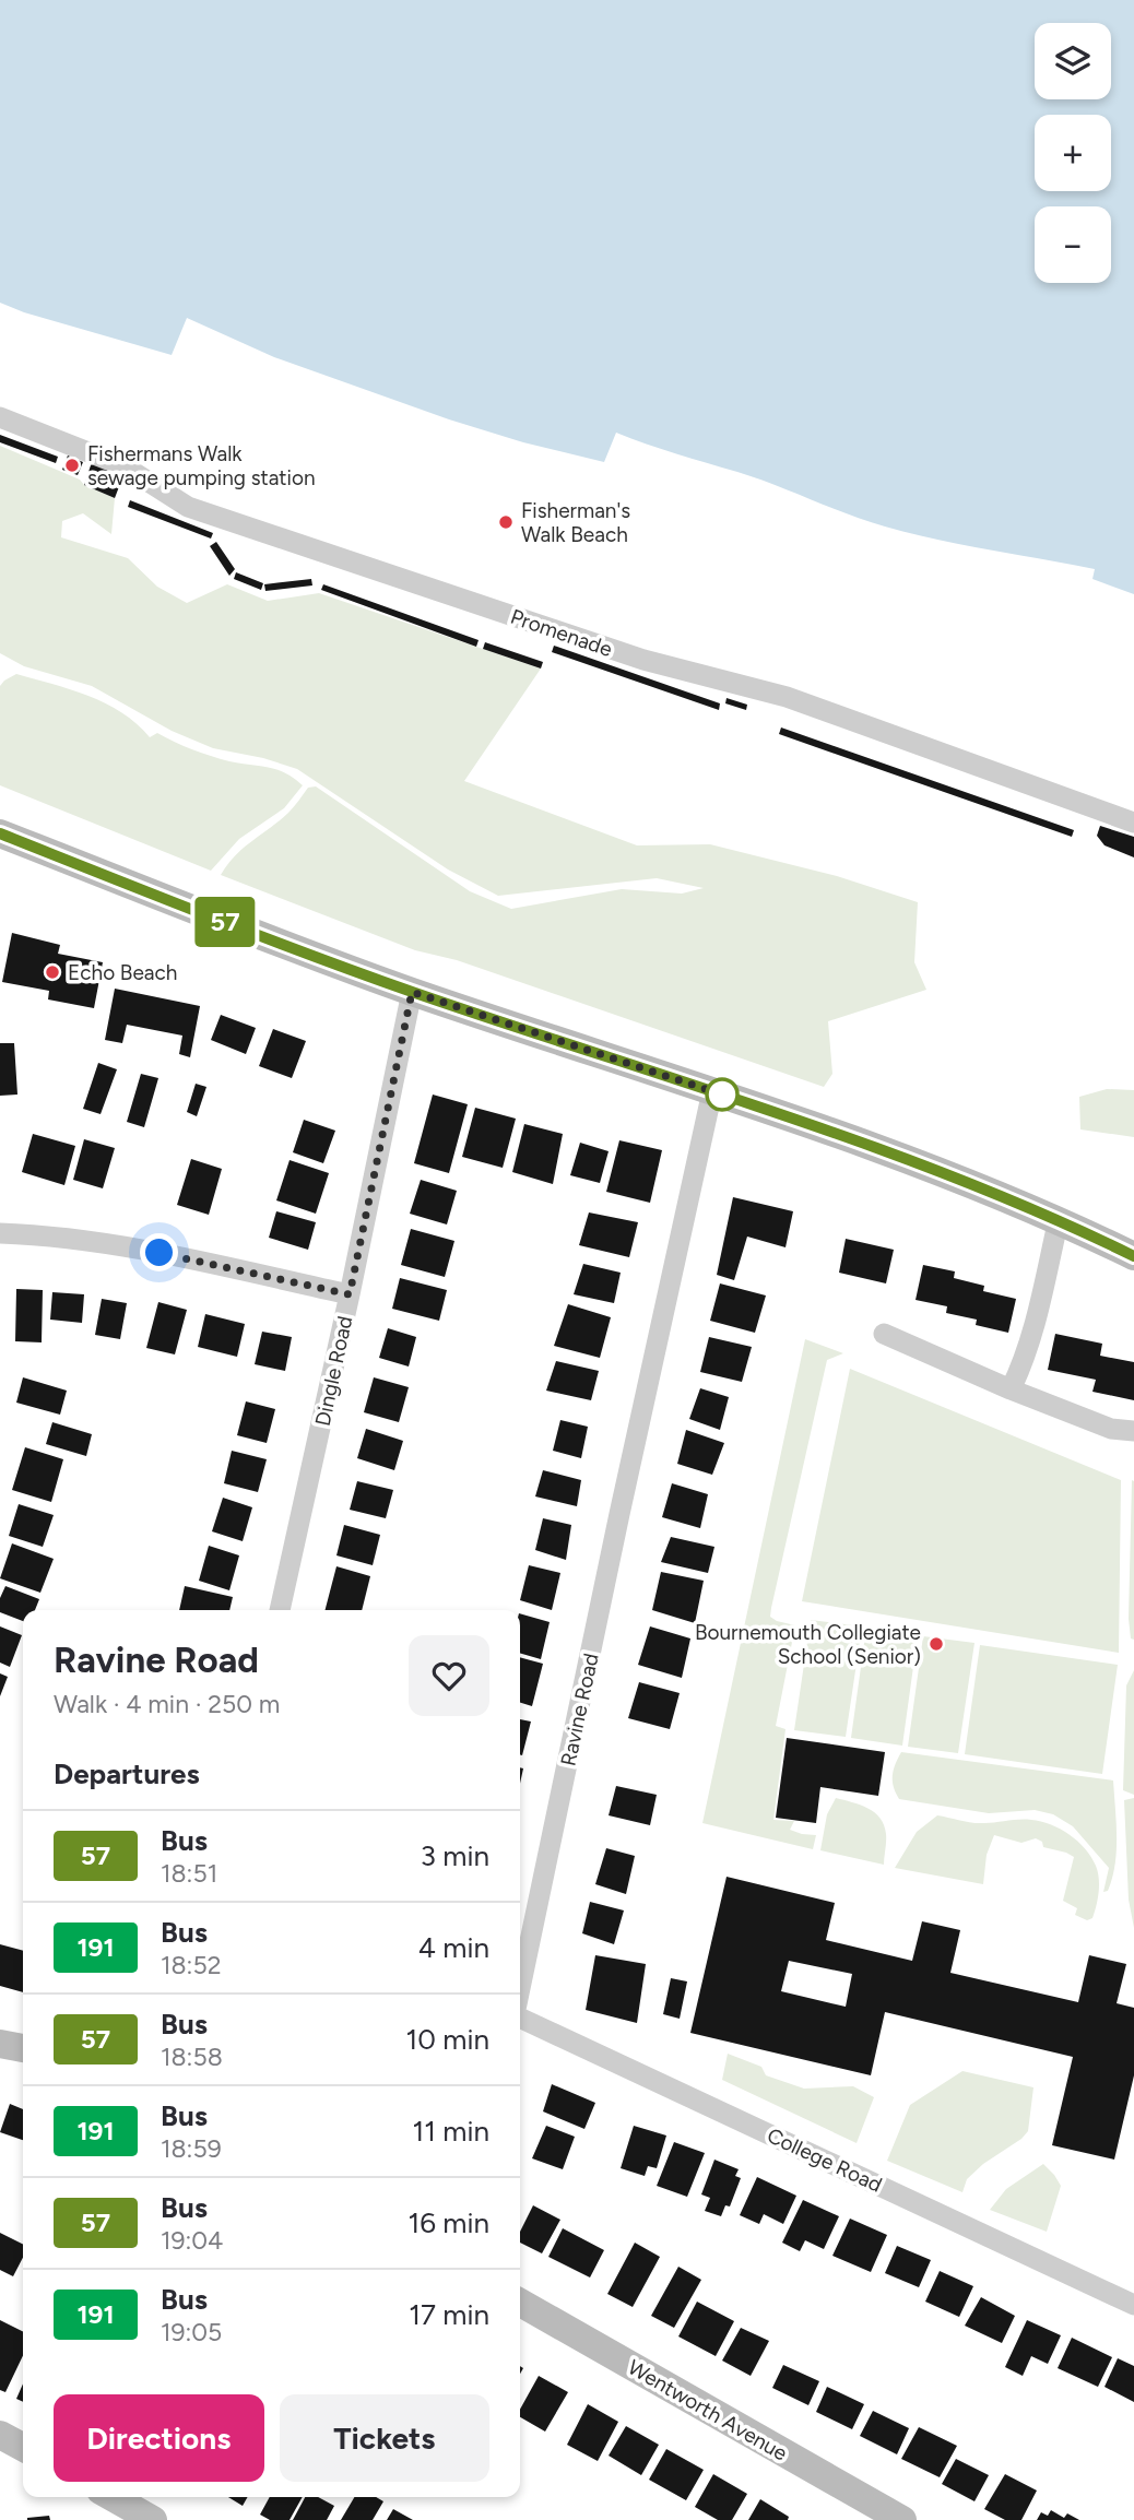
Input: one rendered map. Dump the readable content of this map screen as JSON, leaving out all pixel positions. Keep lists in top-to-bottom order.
{
  "streets": {
    "street": [
      "Promenade",
      "Dingle Road",
      "Ravine Road",
      "College Road",
      "Wentworth Avenue"
    ]
  },
  "places": [
    "Fishermans Walk sewage pumping station",
    "Fisherman's Walk Beach",
    "Echo Beach",
    "Bournemouth Collegiate School (Senior)"
  ],
  "lines": ["bus line 57"],
  "page": {
    "on_map": "57",
    "map_buttons": ["+", "−"],
    "heading": [
      ["Ravine Road", "Walk · 4 min · 250 m"],
      "Departures"
    ],
    "list": [
      {
        "mark": "57",
        "name": "Bus",
        "note": "18:51",
        "value": "3 min"
      },
      {
        "mark": "191",
        "name": "Bus",
        "note": "18:52",
        "value": "4 min"
      },
      {
        "mark": "57",
        "name": "Bus",
        "note": "18:58",
        "value": "10 min"
      },
      {
        "mark": "191",
        "name": "Bus",
        "note": "18:59",
        "value": "11 min"
      },
      {
        "mark": "57",
        "name": "Bus",
        "note": "19:04",
        "value": "16 min"
      },
      {
        "mark": "191",
        "name": "Bus",
        "note": "19:05",
        "value": "17 min"
      }
    ],
    "buttons": ["Directions", "Tickets"]
  }
}
